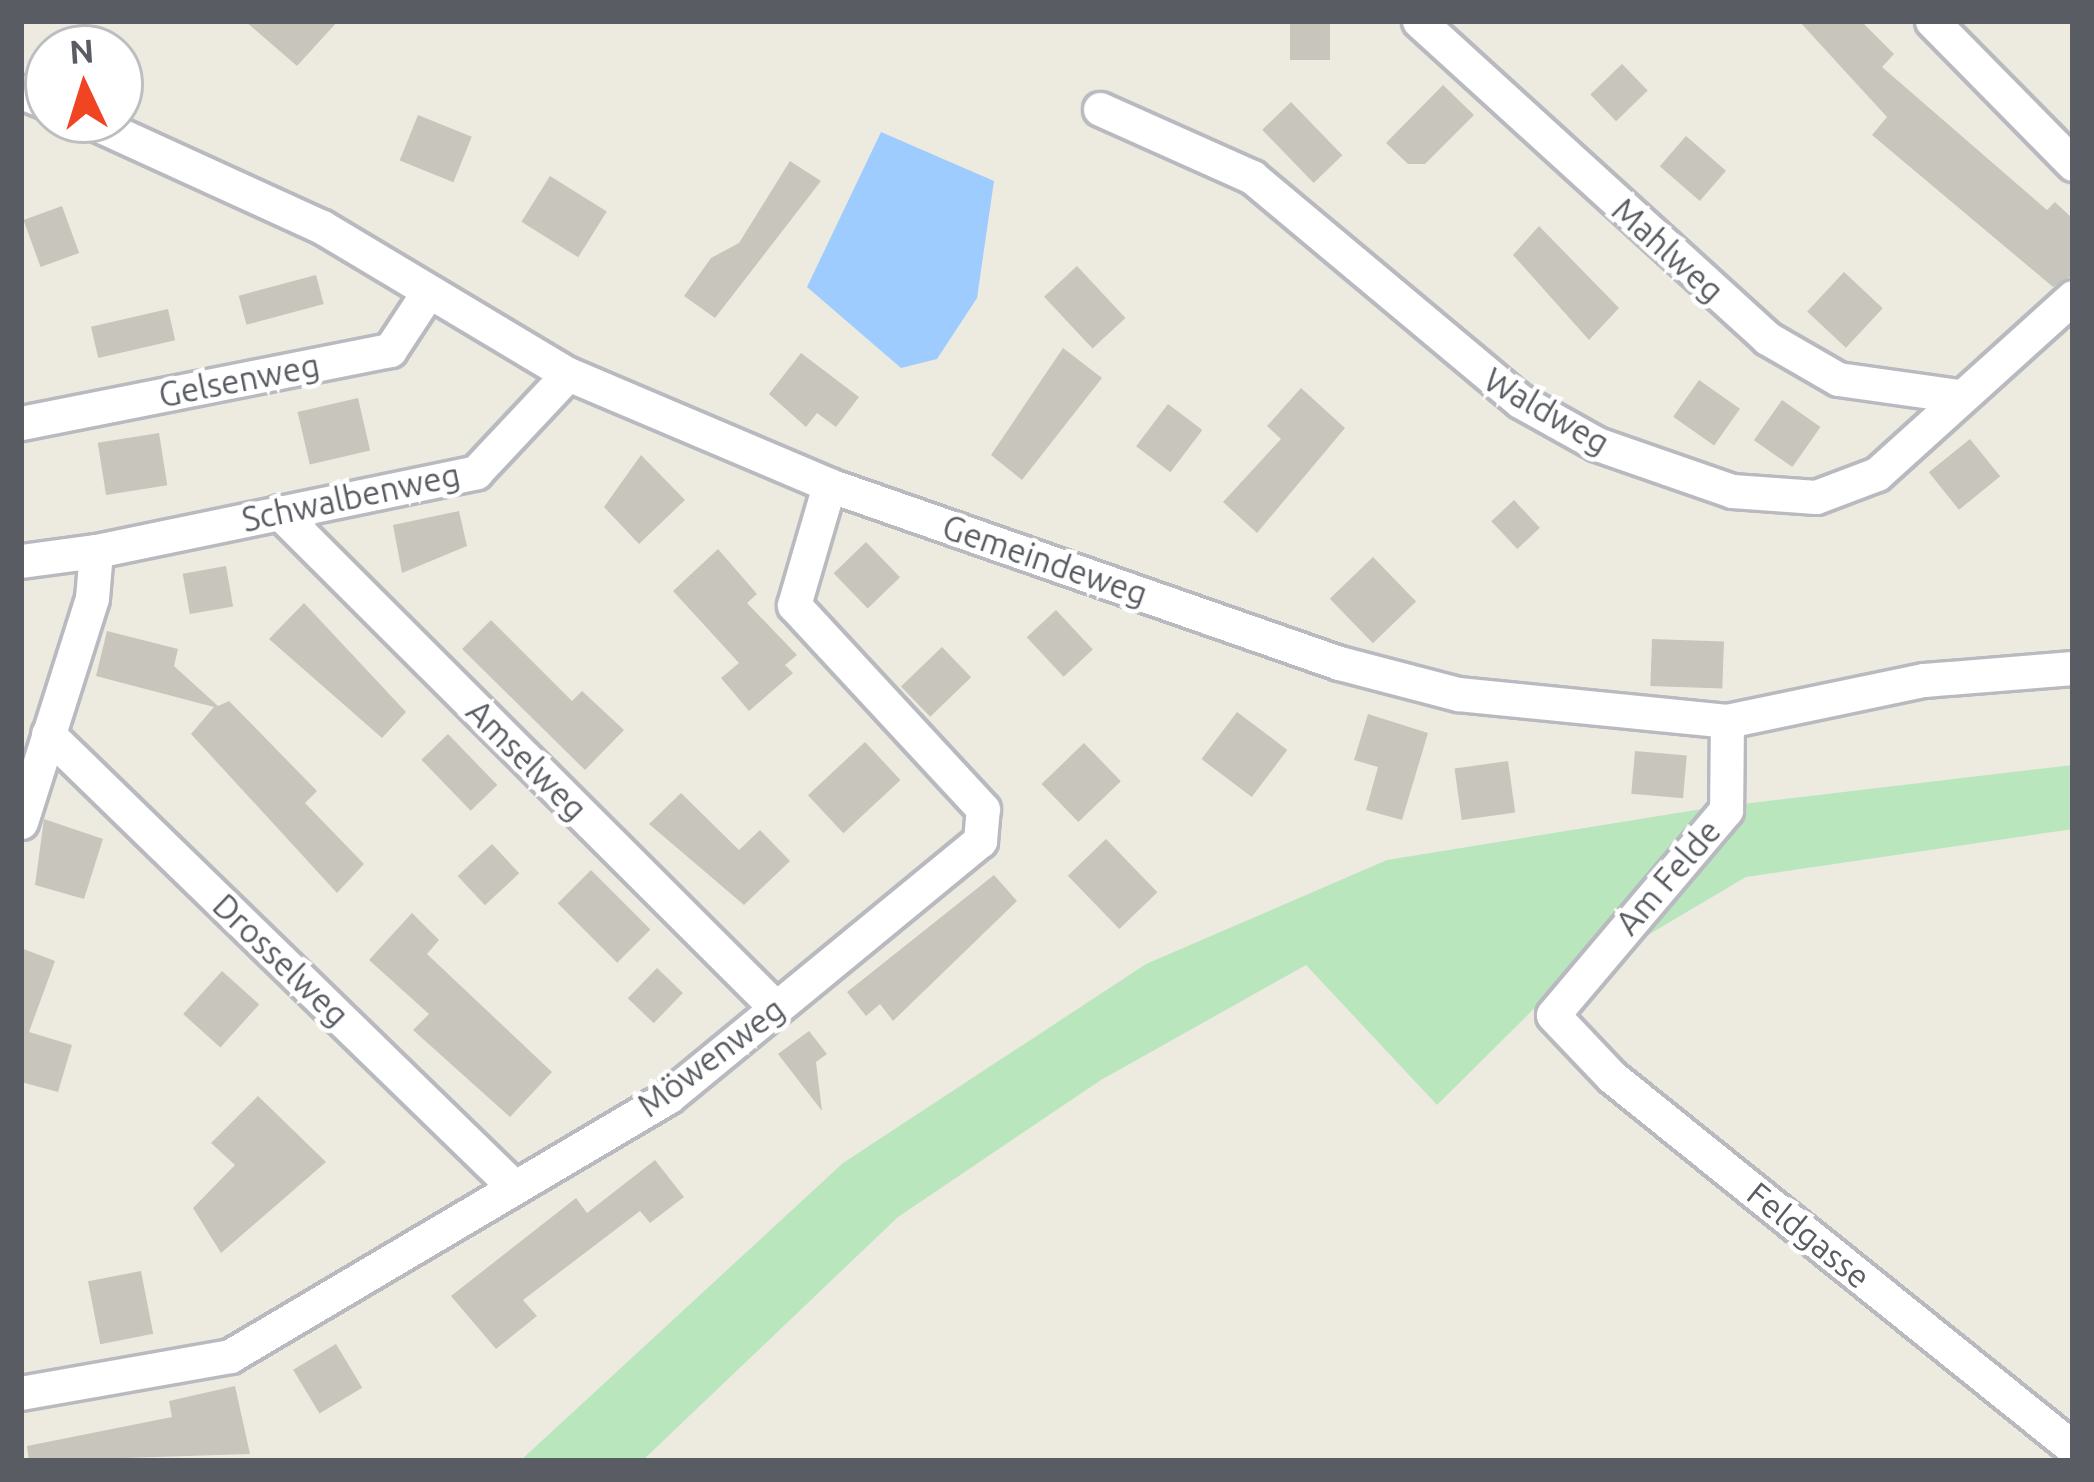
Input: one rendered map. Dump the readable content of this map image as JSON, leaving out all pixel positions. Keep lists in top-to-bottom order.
{
  "streets": {
    "street": [
      "Mahlweg",
      "Gelsenweg",
      "Waldweg",
      "Schwalbenweg",
      "Gemeindeweg",
      "Amselweg",
      "Am Felde",
      "Drosselweg",
      "Möwenweg",
      "Feldgasse"
    ]
  },
  "crossings": [
    ["Mahlweg", "Waldweg"],
    ["Gelsenweg", "Gemeindeweg"],
    ["Schwalbenweg", "Gemeindeweg"],
    ["Schwalbenweg", "Amselweg"],
    ["Gemeindeweg", "Am Felde"],
    ["Gemeindeweg", "Möwenweg"],
    ["Amselweg", "Möwenweg"],
    ["Am Felde", "Feldgasse"],
    ["Drosselweg", "Möwenweg"]
  ],
  "north": "top"
}
